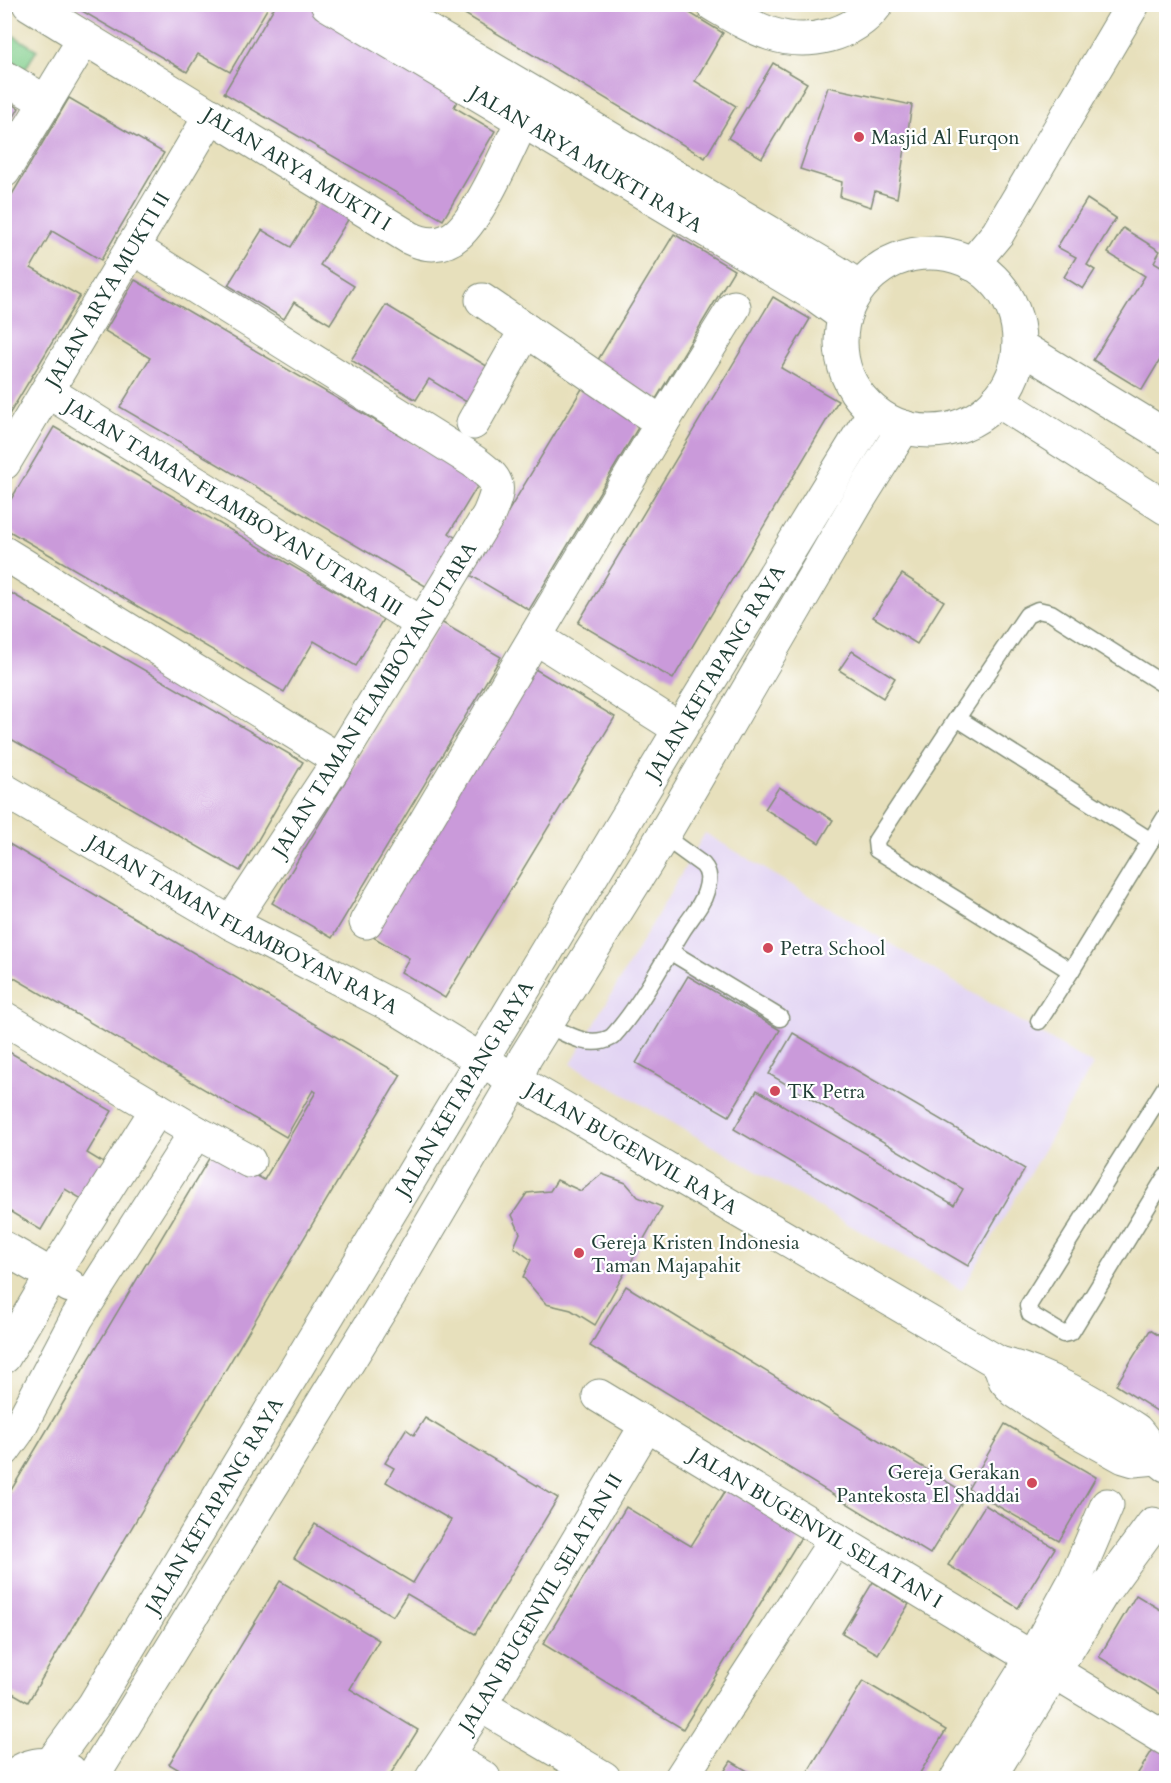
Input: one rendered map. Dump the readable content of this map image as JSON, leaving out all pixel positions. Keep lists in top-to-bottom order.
{
  "streets": {
    "street": [
      "JALAN ARYA MUKTI RAYA",
      "JALAN ARYA MUKTI I",
      "JALAN ARYA MUKTI II",
      "JALAN TAMAN FLAMBOYAN UTARA III",
      "JALAN KETAPANG RAYA",
      "JALAN TAMAN FLAMBOYAN UTARA",
      "JALAN TAMAN FLAMBOYAN RAYA",
      "JALAN BUGENVIL RAYA",
      "JALAN BUGENVIL SELATAN I",
      "JALAN BUGENVIL SELATAN II"
    ]
  },
  "crossings": [
    ["JALAN ARYA MUKTI RAYA", "JALAN ARYA MUKTI I"],
    ["JALAN ARYA MUKTI RAYA", "JALAN KETAPANG RAYA"],
    ["JALAN ARYA MUKTI I", "JALAN ARYA MUKTI II"],
    ["JALAN ARYA MUKTI II", "JALAN TAMAN FLAMBOYAN UTARA III"],
    ["JALAN ARYA MUKTI II", "JALAN TAMAN FLAMBOYAN UTARA"],
    ["JALAN TAMAN FLAMBOYAN UTARA III", "JALAN TAMAN FLAMBOYAN UTARA"],
    ["JALAN KETAPANG RAYA", "JALAN TAMAN FLAMBOYAN RAYA"],
    ["JALAN KETAPANG RAYA", "JALAN BUGENVIL RAYA"],
    ["JALAN TAMAN FLAMBOYAN UTARA", "JALAN TAMAN FLAMBOYAN RAYA"],
    ["JALAN TAMAN FLAMBOYAN RAYA", "JALAN BUGENVIL RAYA"],
    ["JALAN BUGENVIL SELATAN I", "JALAN BUGENVIL SELATAN II"]
  ],
  "places": [
    "Masjid Al Furqon",
    "Petra School",
    "TK Petra",
    "Gereja Kristen Indonesia Taman Majapahit",
    "Gereja Gerakan Pantekosta El Shaddai"
  ]
}
